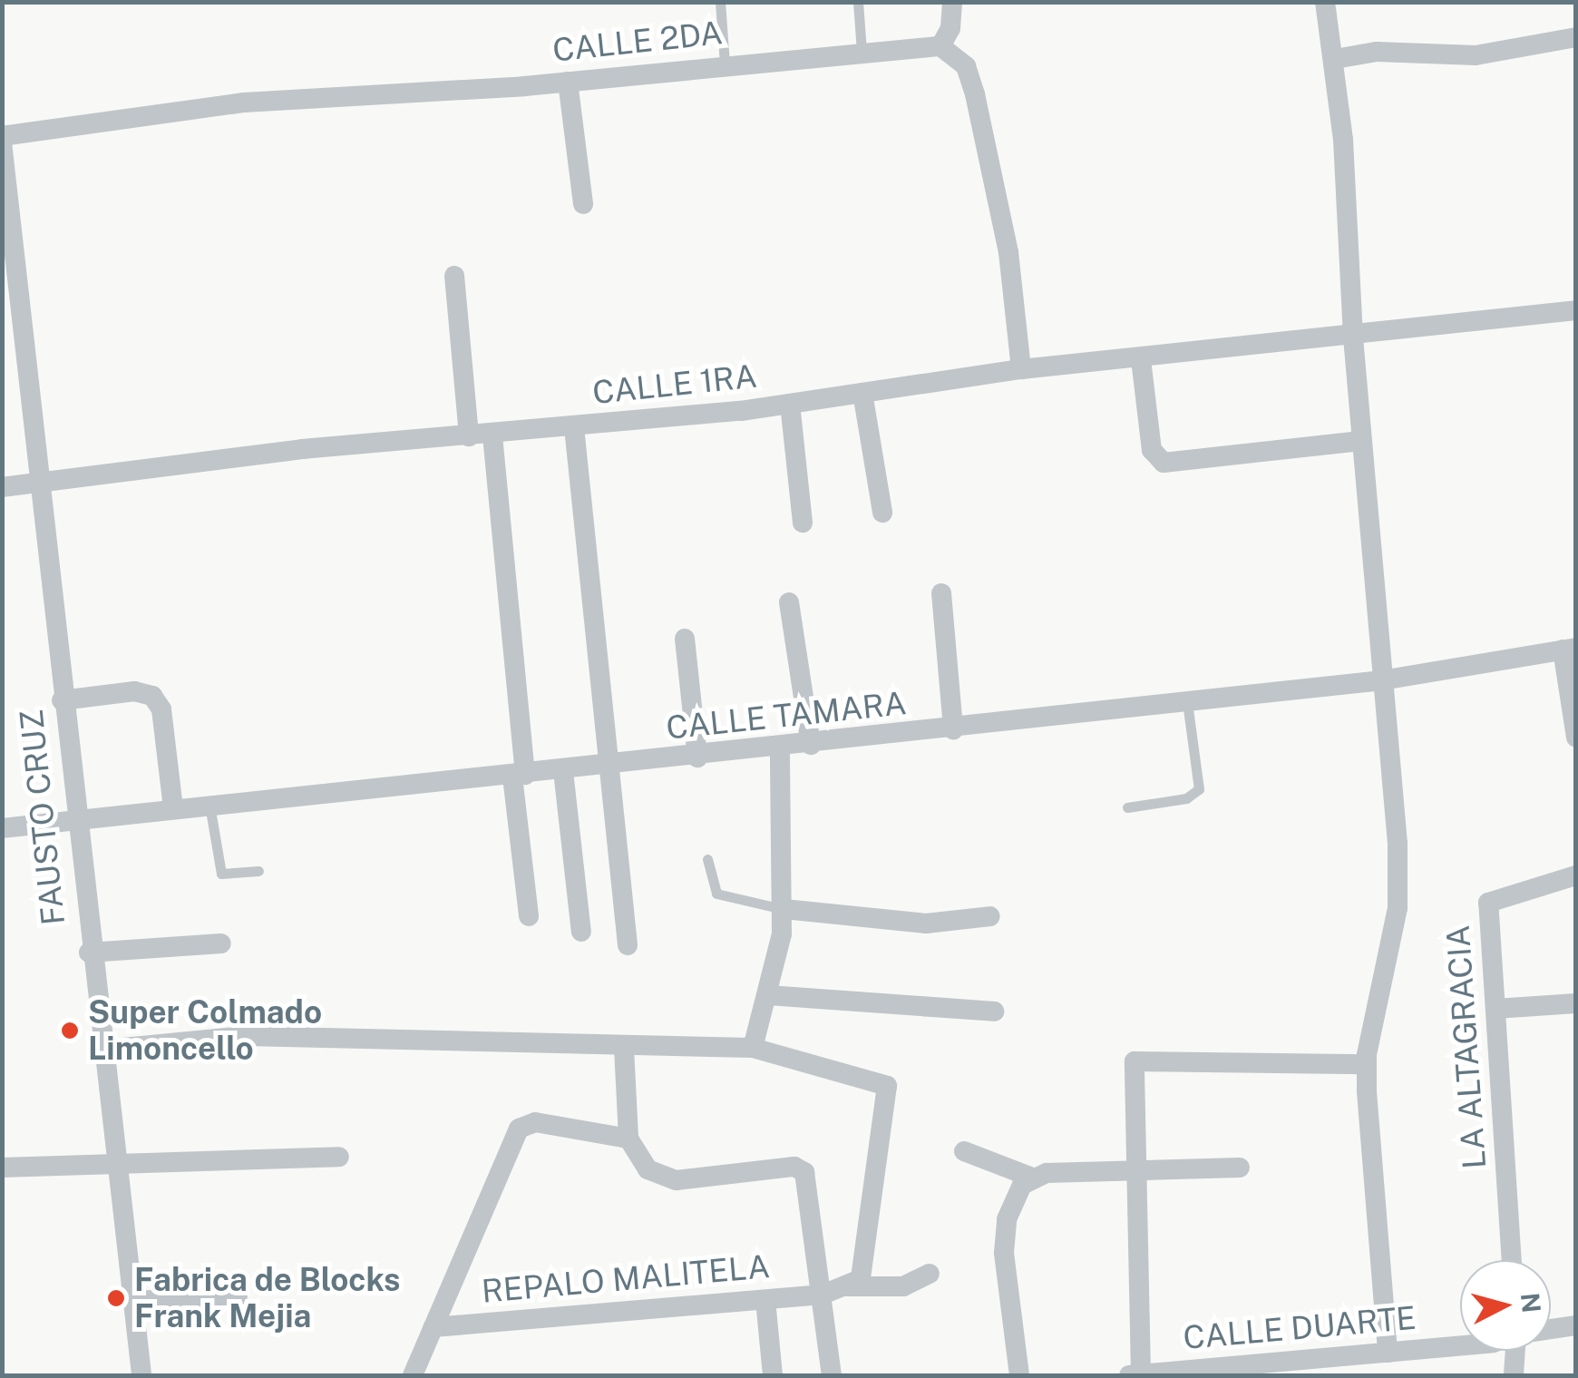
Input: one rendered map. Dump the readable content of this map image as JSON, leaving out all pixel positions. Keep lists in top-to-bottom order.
{
  "streets": {
    "street": [
      "CALLE 2DA",
      "CALLE 1RA",
      "CALLE TAMARA",
      "FAUSTO CRUZ",
      "LA ALTAGRACIA",
      "REPALO MALITELA",
      "CALLE DUARTE"
    ]
  },
  "crossings": [
    ["CALLE 2DA", "FAUSTO CRUZ"],
    ["CALLE 1RA", "FAUSTO CRUZ"],
    ["CALLE TAMARA", "FAUSTO CRUZ"]
  ],
  "places": ["Super Colmado Limoncello", "Fabrica de Blocks Frank Mejia"],
  "north": "right"
}
